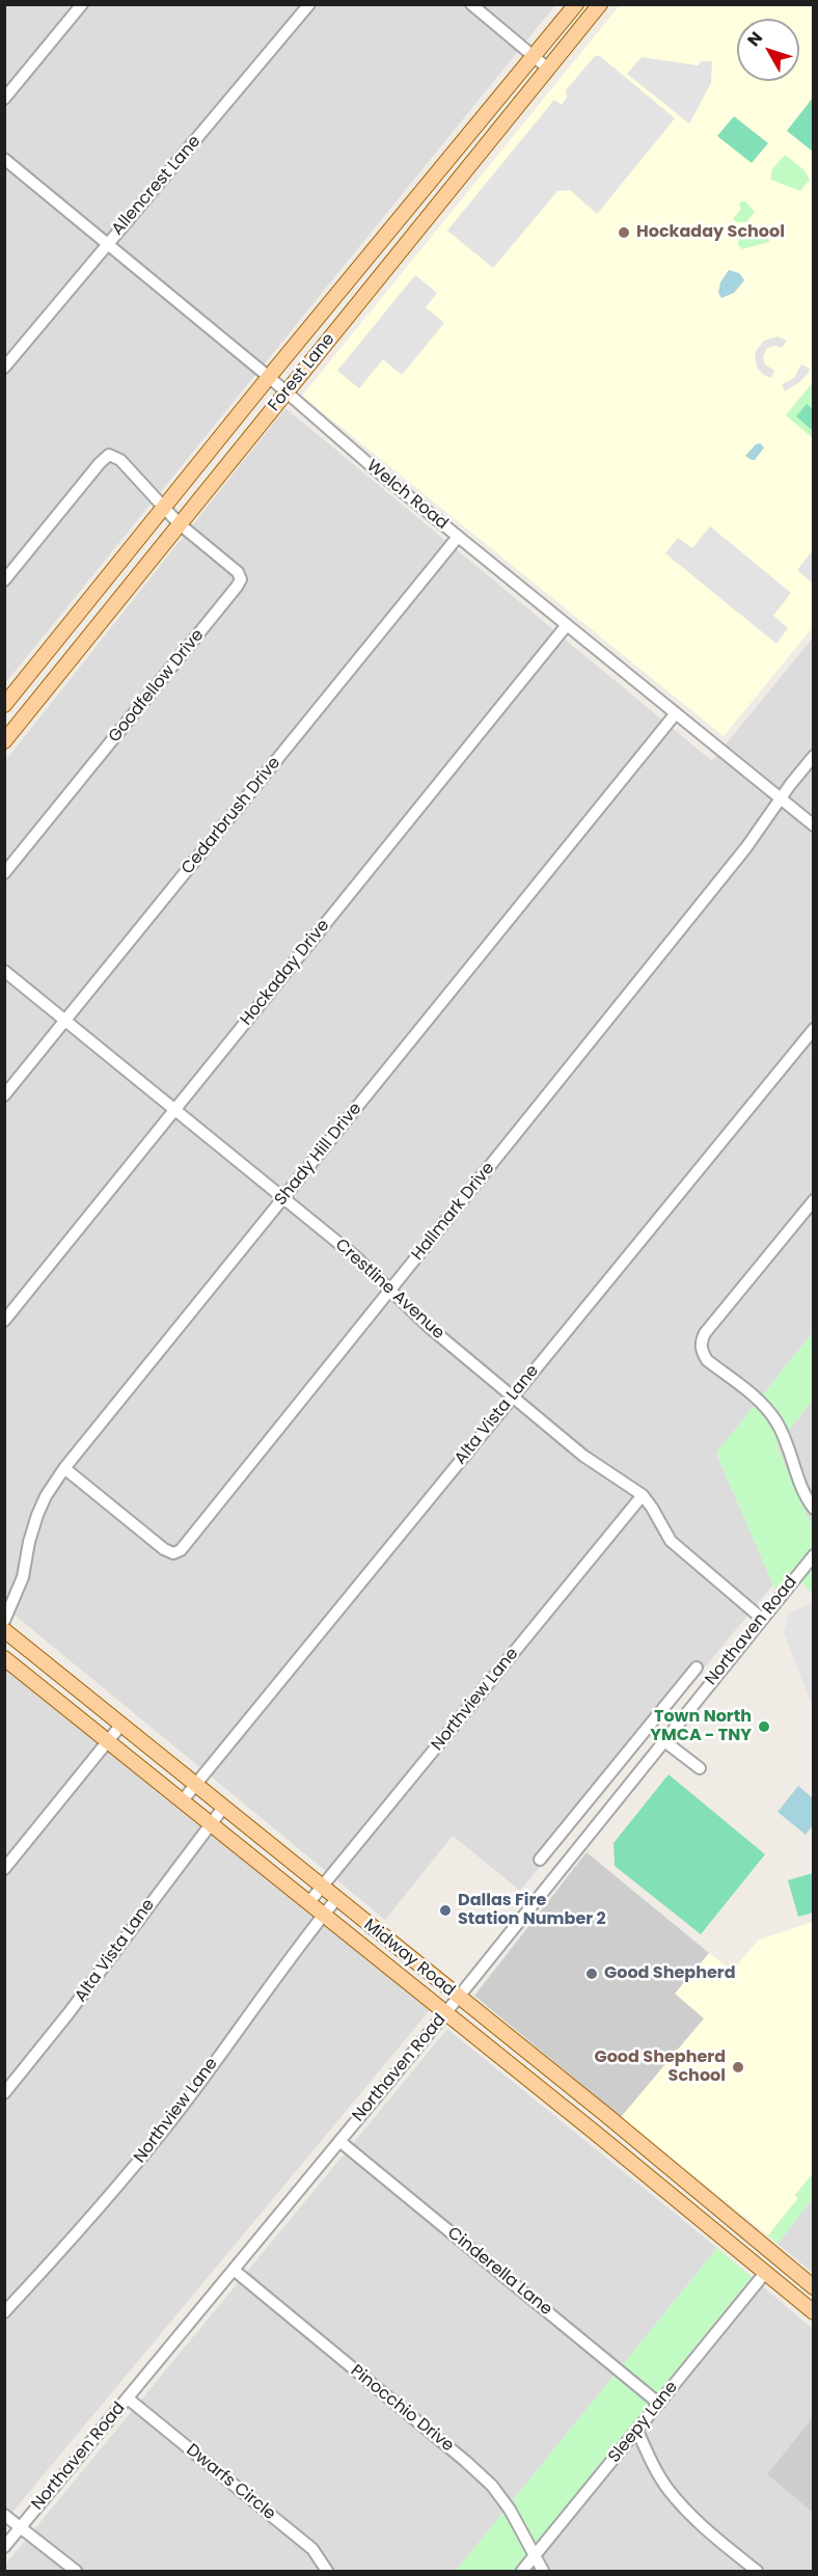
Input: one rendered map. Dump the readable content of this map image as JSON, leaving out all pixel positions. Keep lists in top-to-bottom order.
{
  "streets": {
    "main road": ["Forest Lane", "Midway Road"],
    "street": [
      "Allencrest Lane",
      "Welch Road",
      "Goodfellow Drive",
      "Cedarbrush Drive",
      "Hockaday Drive",
      "Shady Hill Drive",
      "Hallmark Drive",
      "Crestline Avenue",
      "Alta Vista Lane",
      "Northaven Road",
      "Northview Lane",
      "Cinderella Lane",
      "Pinocchio Drive",
      "Sleepy Lane",
      "Dwarfs Circle"
    ]
  },
  "crossings": [
    ["Allencrest Lane", "Welch Road"],
    ["Forest Lane", "Welch Road"],
    ["Forest Lane", "Goodfellow Drive"],
    ["Welch Road", "Cedarbrush Drive"],
    ["Welch Road", "Hockaday Drive"],
    ["Welch Road", "Shady Hill Drive"],
    ["Welch Road", "Hallmark Drive"],
    ["Cedarbrush Drive", "Crestline Avenue"],
    ["Hockaday Drive", "Crestline Avenue"],
    ["Shady Hill Drive", "Hallmark Drive"],
    ["Shady Hill Drive", "Crestline Avenue"],
    ["Hallmark Drive", "Crestline Avenue"],
    ["Crestline Avenue", "Alta Vista Lane"],
    ["Crestline Avenue", "Northaven Road"],
    ["Crestline Avenue", "Northview Lane"],
    ["Alta Vista Lane", "Midway Road"],
    ["Northaven Road", "Midway Road"],
    ["Northaven Road", "Cinderella Lane"],
    ["Northaven Road", "Pinocchio Drive"],
    ["Northaven Road", "Dwarfs Circle"],
    ["Northview Lane", "Midway Road"],
    ["Midway Road", "Sleepy Lane"],
    ["Cinderella Lane", "Sleepy Lane"],
    ["Pinocchio Drive", "Sleepy Lane"]
  ],
  "places": [
    "Hockaday School",
    "Town North YMCA - TNY",
    "Dallas Fire Station Number 2",
    "Good Shepherd",
    "Good Shepherd School"
  ],
  "north": "top left"
}
